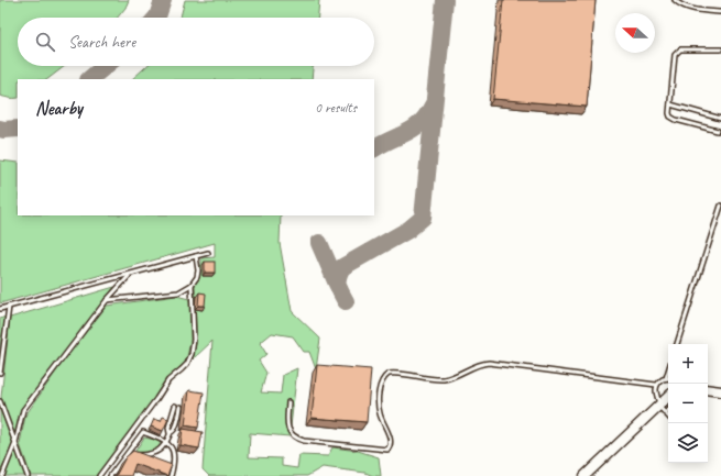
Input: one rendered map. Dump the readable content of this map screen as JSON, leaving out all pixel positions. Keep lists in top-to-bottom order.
{
  "north": "left",
  "page": {
    "search": "Search here",
    "heading": ["Nearby", "0 results"],
    "map_buttons": ["+", "−"]
  }
}
